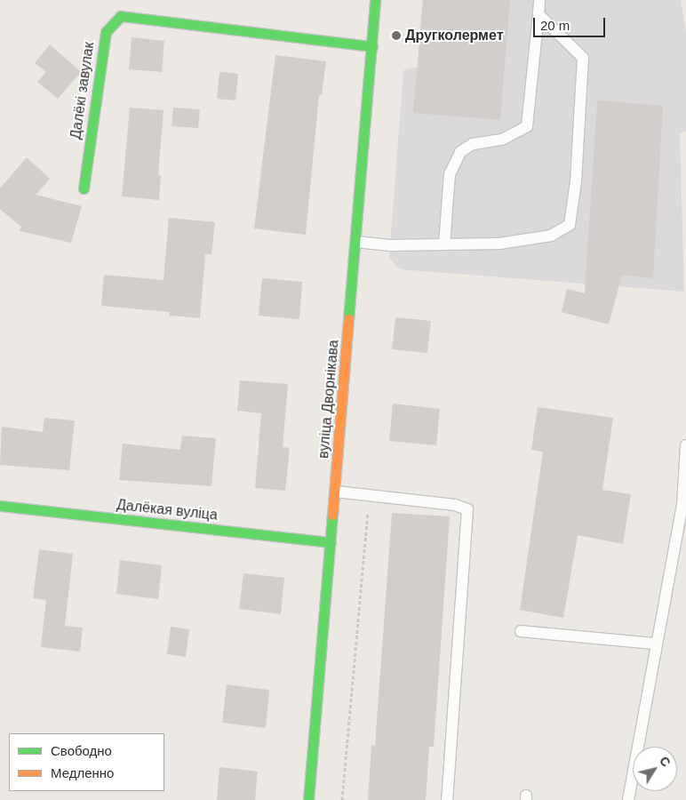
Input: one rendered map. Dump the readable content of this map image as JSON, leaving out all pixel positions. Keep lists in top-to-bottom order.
{
  "streets": {
    "street": ["Далёкі завулак", "вуліца Дворнікава", "Далёкая вуліца"]
  },
  "crossings": [
    ["Далёкі завулак", "вуліца Дворнікава"],
    ["вуліца Дворнікава", "Далёкая вуліца"]
  ],
  "places": ["Другколермет"],
  "legend": ["Свободно", "Медленно"],
  "scale_bar": "20 m",
  "north": "top right"
}
